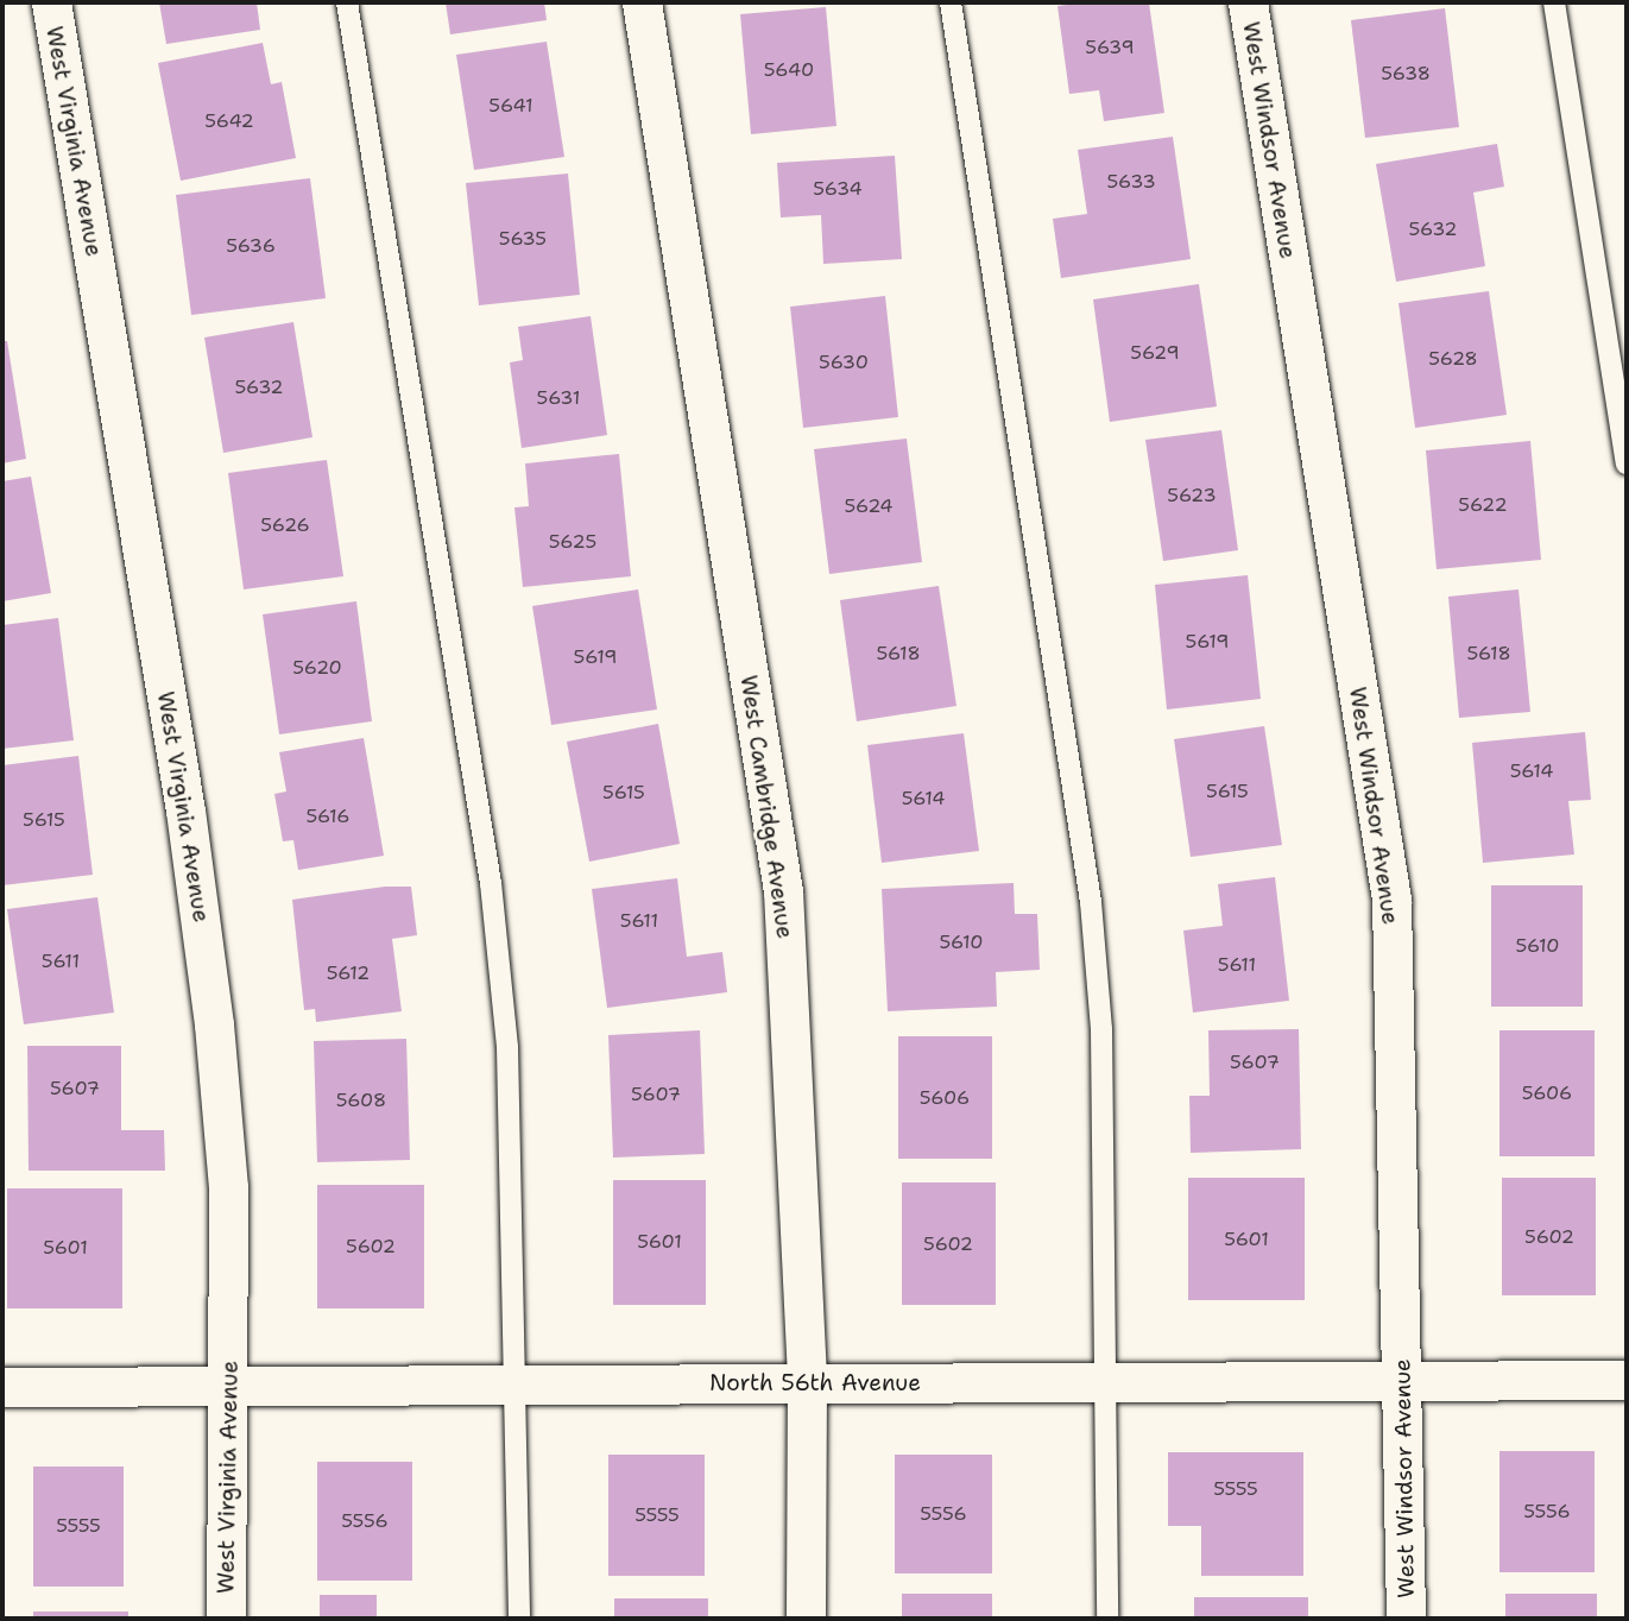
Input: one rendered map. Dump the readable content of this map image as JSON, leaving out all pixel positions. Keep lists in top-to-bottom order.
{
  "streets": {
    "street": [
      "West Windsor Avenue",
      "West Virginia Avenue",
      "West Cambridge Avenue",
      "North 56th Avenue"
    ]
  },
  "crossings": [
    ["West Windsor Avenue", "North 56th Avenue"],
    ["West Virginia Avenue", "North 56th Avenue"],
    ["West Cambridge Avenue", "North 56th Avenue"]
  ],
  "house_numbers": [
    "5639",
    "5640",
    "5638",
    "5641",
    "5642",
    "5633",
    "5634",
    "5632",
    "5635",
    "5636",
    "5629",
    "5628",
    "5630",
    "5632",
    "5631",
    "5623",
    "5622",
    "5624",
    "5626",
    "5625",
    "5619",
    "5618",
    "5618",
    "5619",
    "5620",
    "5614",
    "5615",
    "5615",
    "5614",
    "5616",
    "5615",
    "5611",
    "5610",
    "5610",
    "5611",
    "5611",
    "5612",
    "5607",
    "5607",
    "5606",
    "5607",
    "5606",
    "5608",
    "5602",
    "5601",
    "5601",
    "5602",
    "5602",
    "5601",
    "5555",
    "5556",
    "5556",
    "5555",
    "5556",
    "5555"
  ]
}
